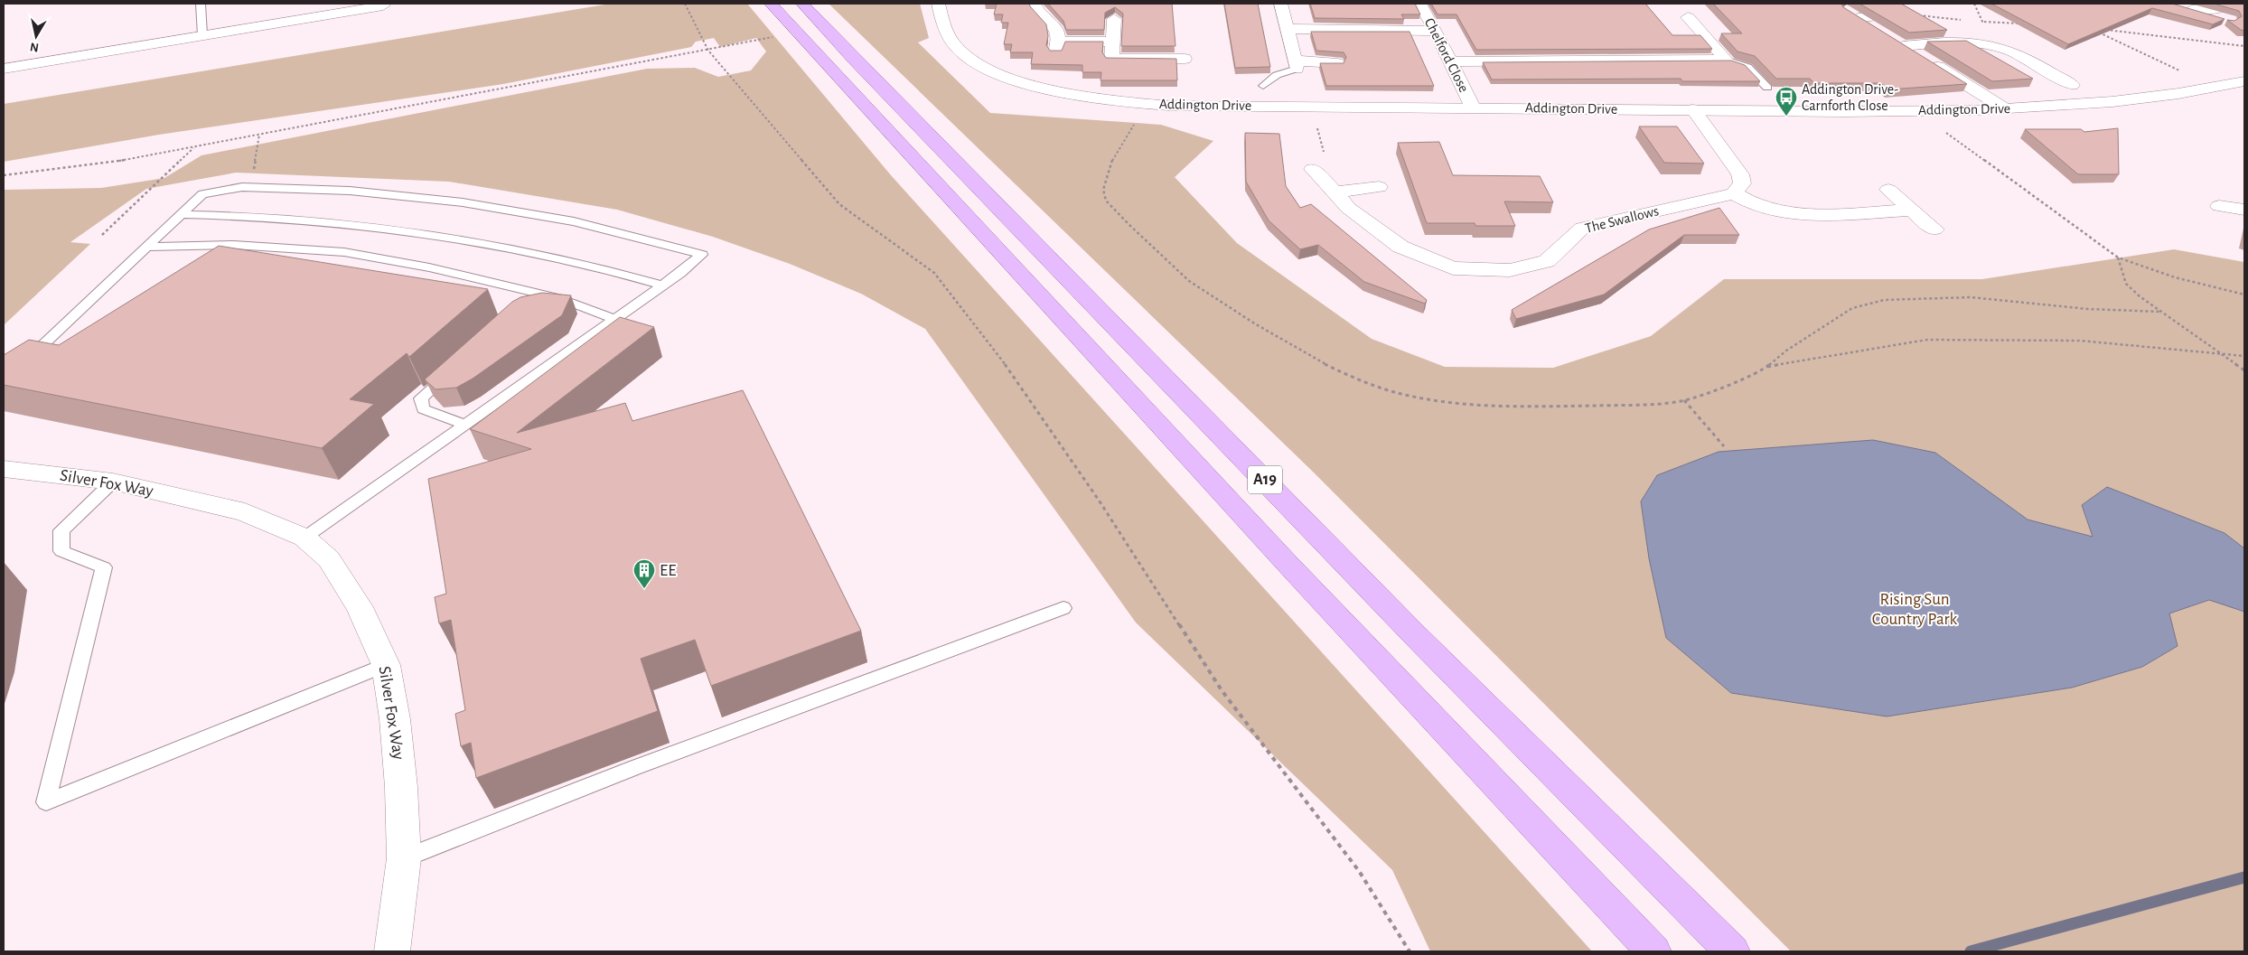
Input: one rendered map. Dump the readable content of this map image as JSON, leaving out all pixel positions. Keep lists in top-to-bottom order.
{
  "streets": {
    "highway": ["A19"],
    "street": [
      "Chelford Close",
      "Addington Drive",
      "The Swallows",
      "Silver Fox Way"
    ]
  },
  "crossings": [
    ["Chelford Close", "Addington Drive"]
  ],
  "parks": ["Rising Sun Country Park"],
  "places": {
    "bus stop": ["Addington Drive- Carnforth Close"],
    "building": ["EE"]
  },
  "north": "bottom"
}
